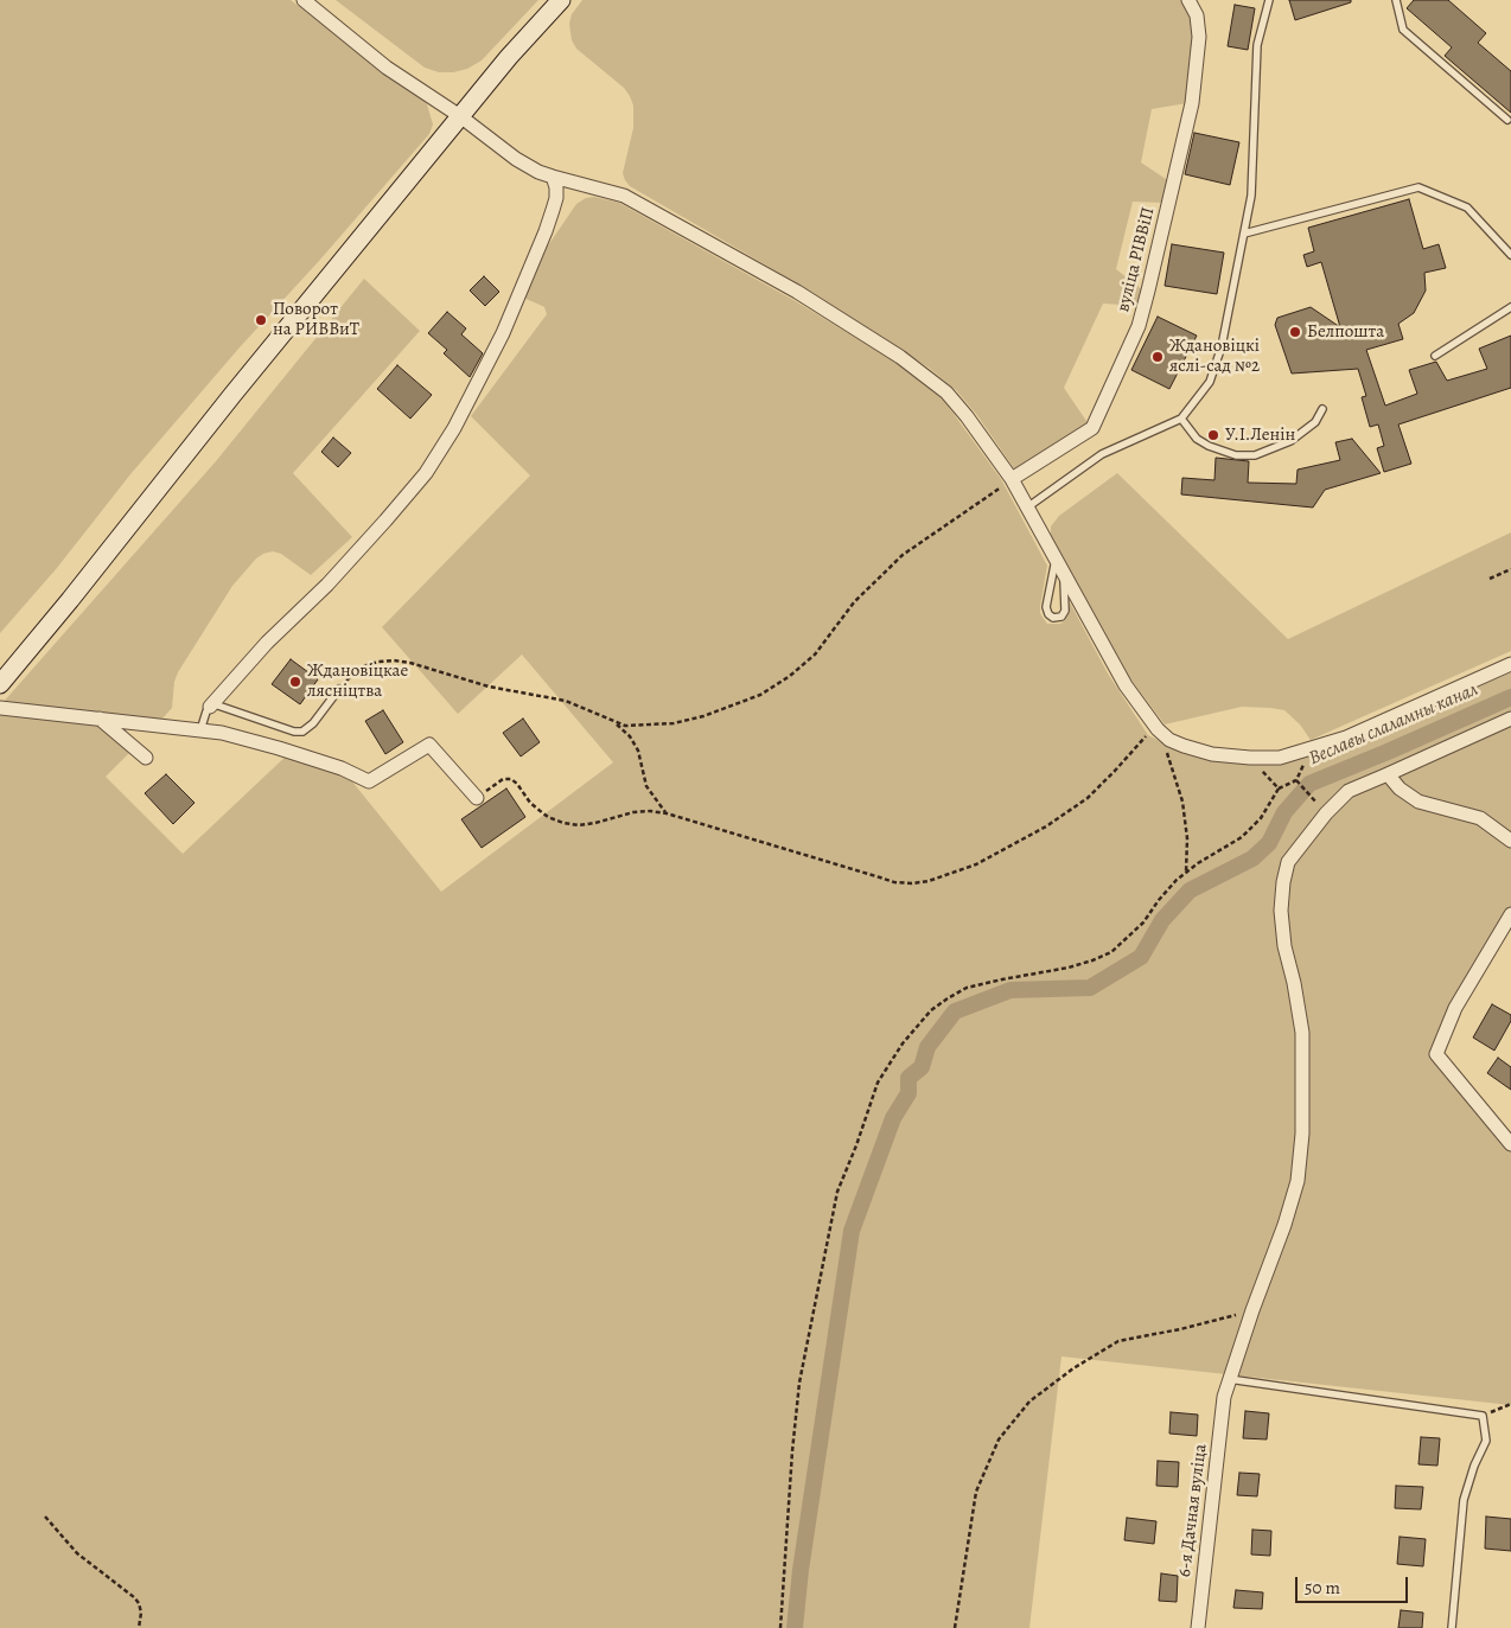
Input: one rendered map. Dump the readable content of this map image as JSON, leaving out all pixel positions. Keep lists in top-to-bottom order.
{
  "streets": {
    "street": ["вуліца РІВВіП", "6-я Дачная вуліца"]
  },
  "water": ["Веславы слаламны канал"],
  "places": [
    "Поворот на РИВВиТ",
    "Белпошта",
    "Ждановіцкі яслі-сад №2",
    "У.І.Ленін",
    "Ждановіцкае лясніцтва"
  ],
  "scale_bar": "50 m"
}
